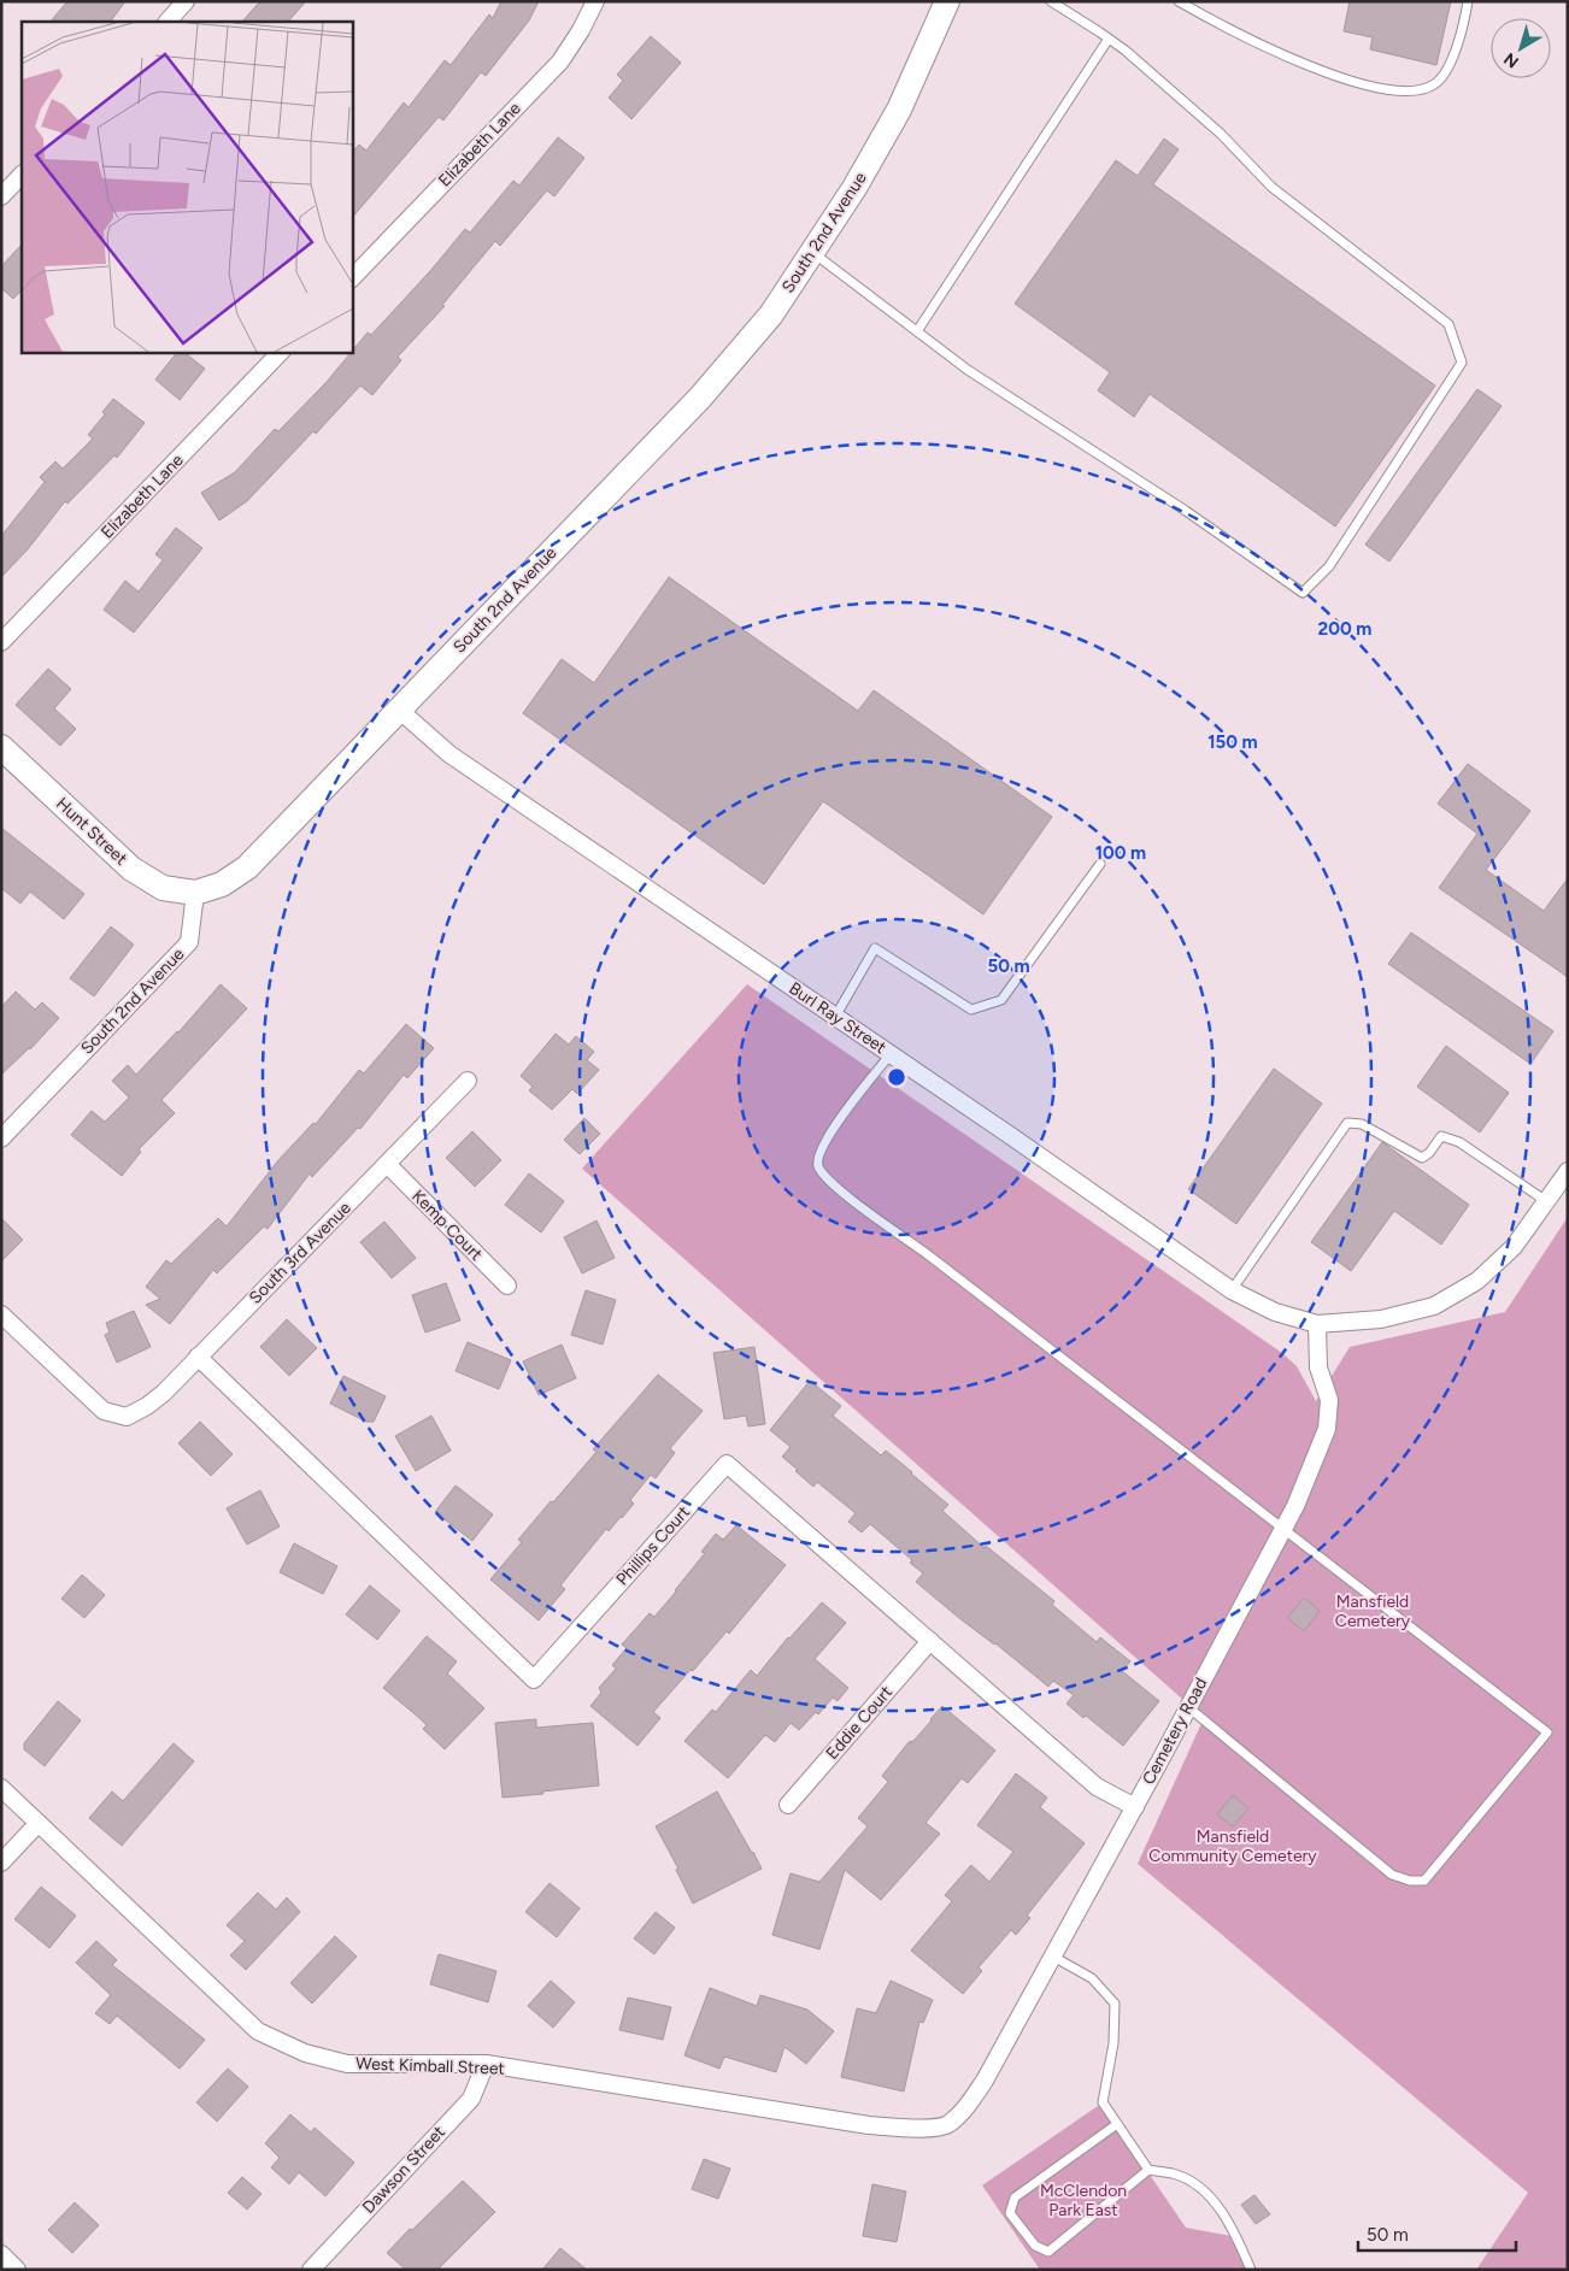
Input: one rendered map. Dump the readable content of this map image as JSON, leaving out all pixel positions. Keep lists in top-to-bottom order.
{
  "streets": {
    "street": [
      "Elizabeth Lane",
      "South 2nd Avenue",
      "Hunt Street",
      "Burl Ray Street",
      "Kemp Court",
      "South 3rd Avenue",
      "Phillips Court",
      "Eddie Court",
      "Cemetery Road",
      "West Kimball Street",
      "Dawson Street"
    ]
  },
  "crossings": [
    ["South 2nd Avenue", "Hunt Street"],
    ["South 2nd Avenue", "Burl Ray Street"],
    ["Burl Ray Street", "Cemetery Road"],
    ["Kemp Court", "South 3rd Avenue"],
    ["South 3rd Avenue", "Phillips Court"],
    ["Phillips Court", "Eddie Court"],
    ["Phillips Court", "Cemetery Road"],
    ["Cemetery Road", "West Kimball Street"],
    ["West Kimball Street", "Dawson Street"]
  ],
  "parks": ["Mansfield Cemetery", "Mansfield Community Cemetery", "McClendon Park East"],
  "scale_bar": "50 m",
  "north": "bottom left",
  "rings": [
    "200 m",
    "150 m",
    "100 m",
    "50 m"
  ]
}
